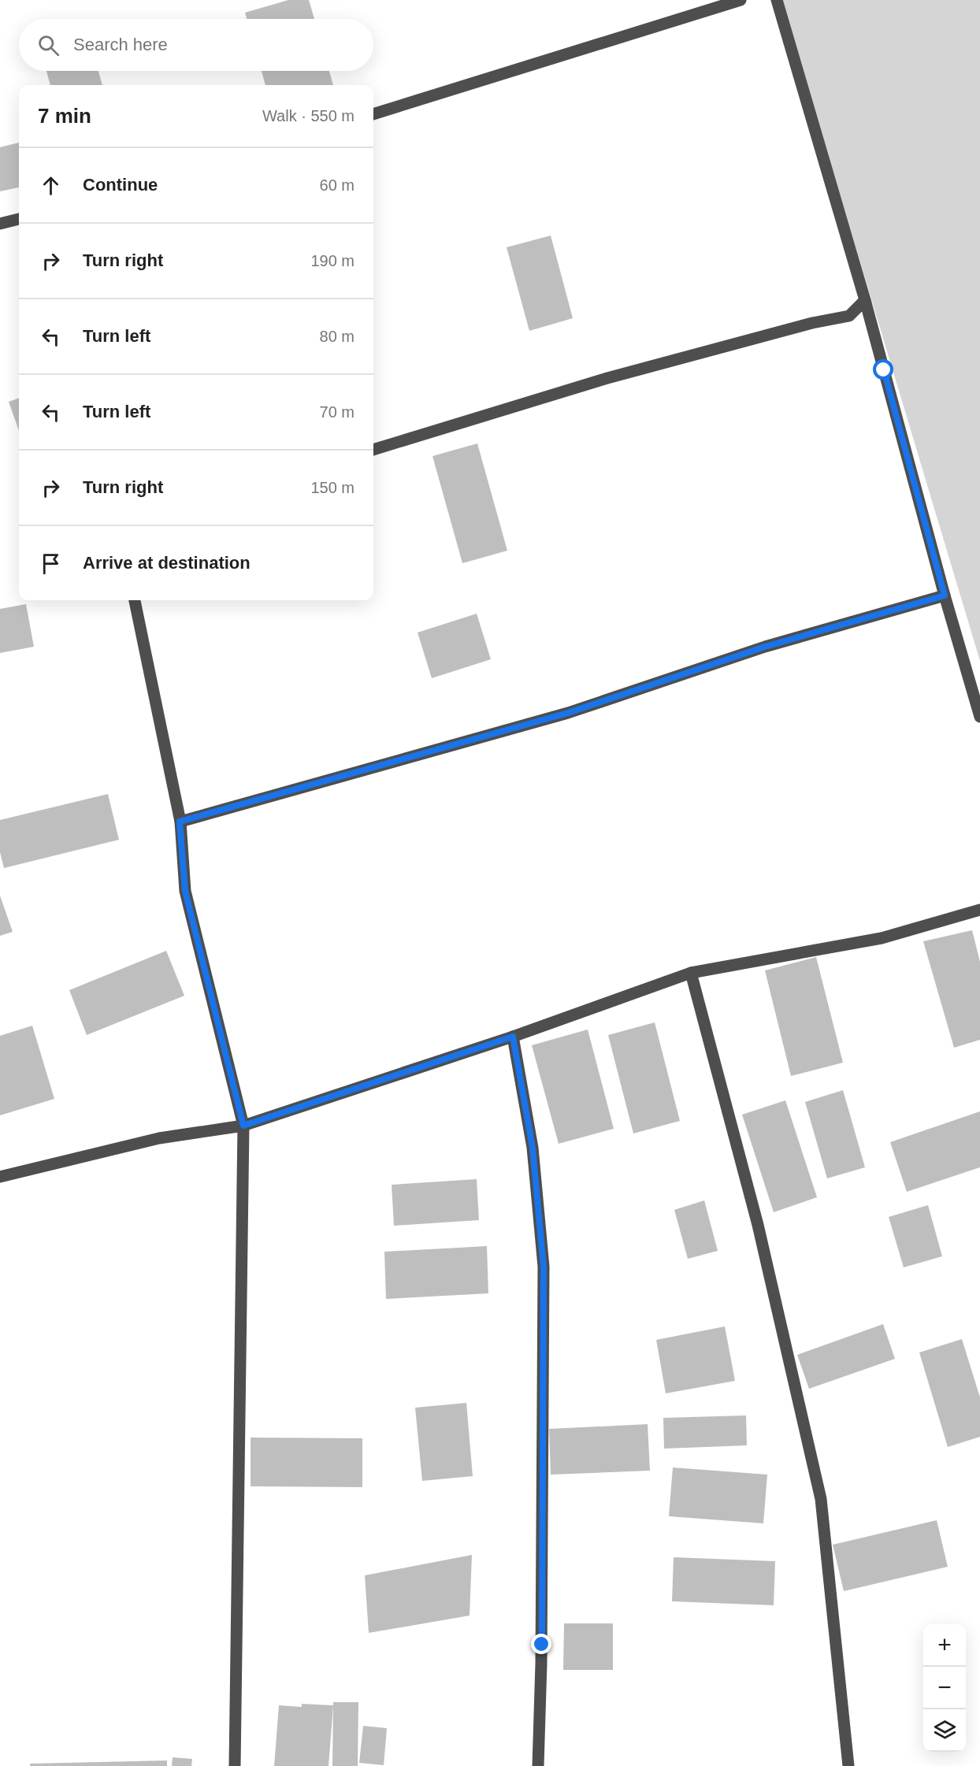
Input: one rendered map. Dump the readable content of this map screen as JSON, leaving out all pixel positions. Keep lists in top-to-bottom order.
{
  "page": {
    "search": "Search here",
    "heading": ["7 min", "Walk · 550 m"],
    "list": [
      ["Continue", "60 m"],
      ["Turn right", "190 m"],
      ["Turn left", "80 m"],
      ["Turn left", "70 m"],
      ["Turn right", "150 m"],
      "Arrive at destination"
    ],
    "map_buttons": ["+", "−"]
  }
}
